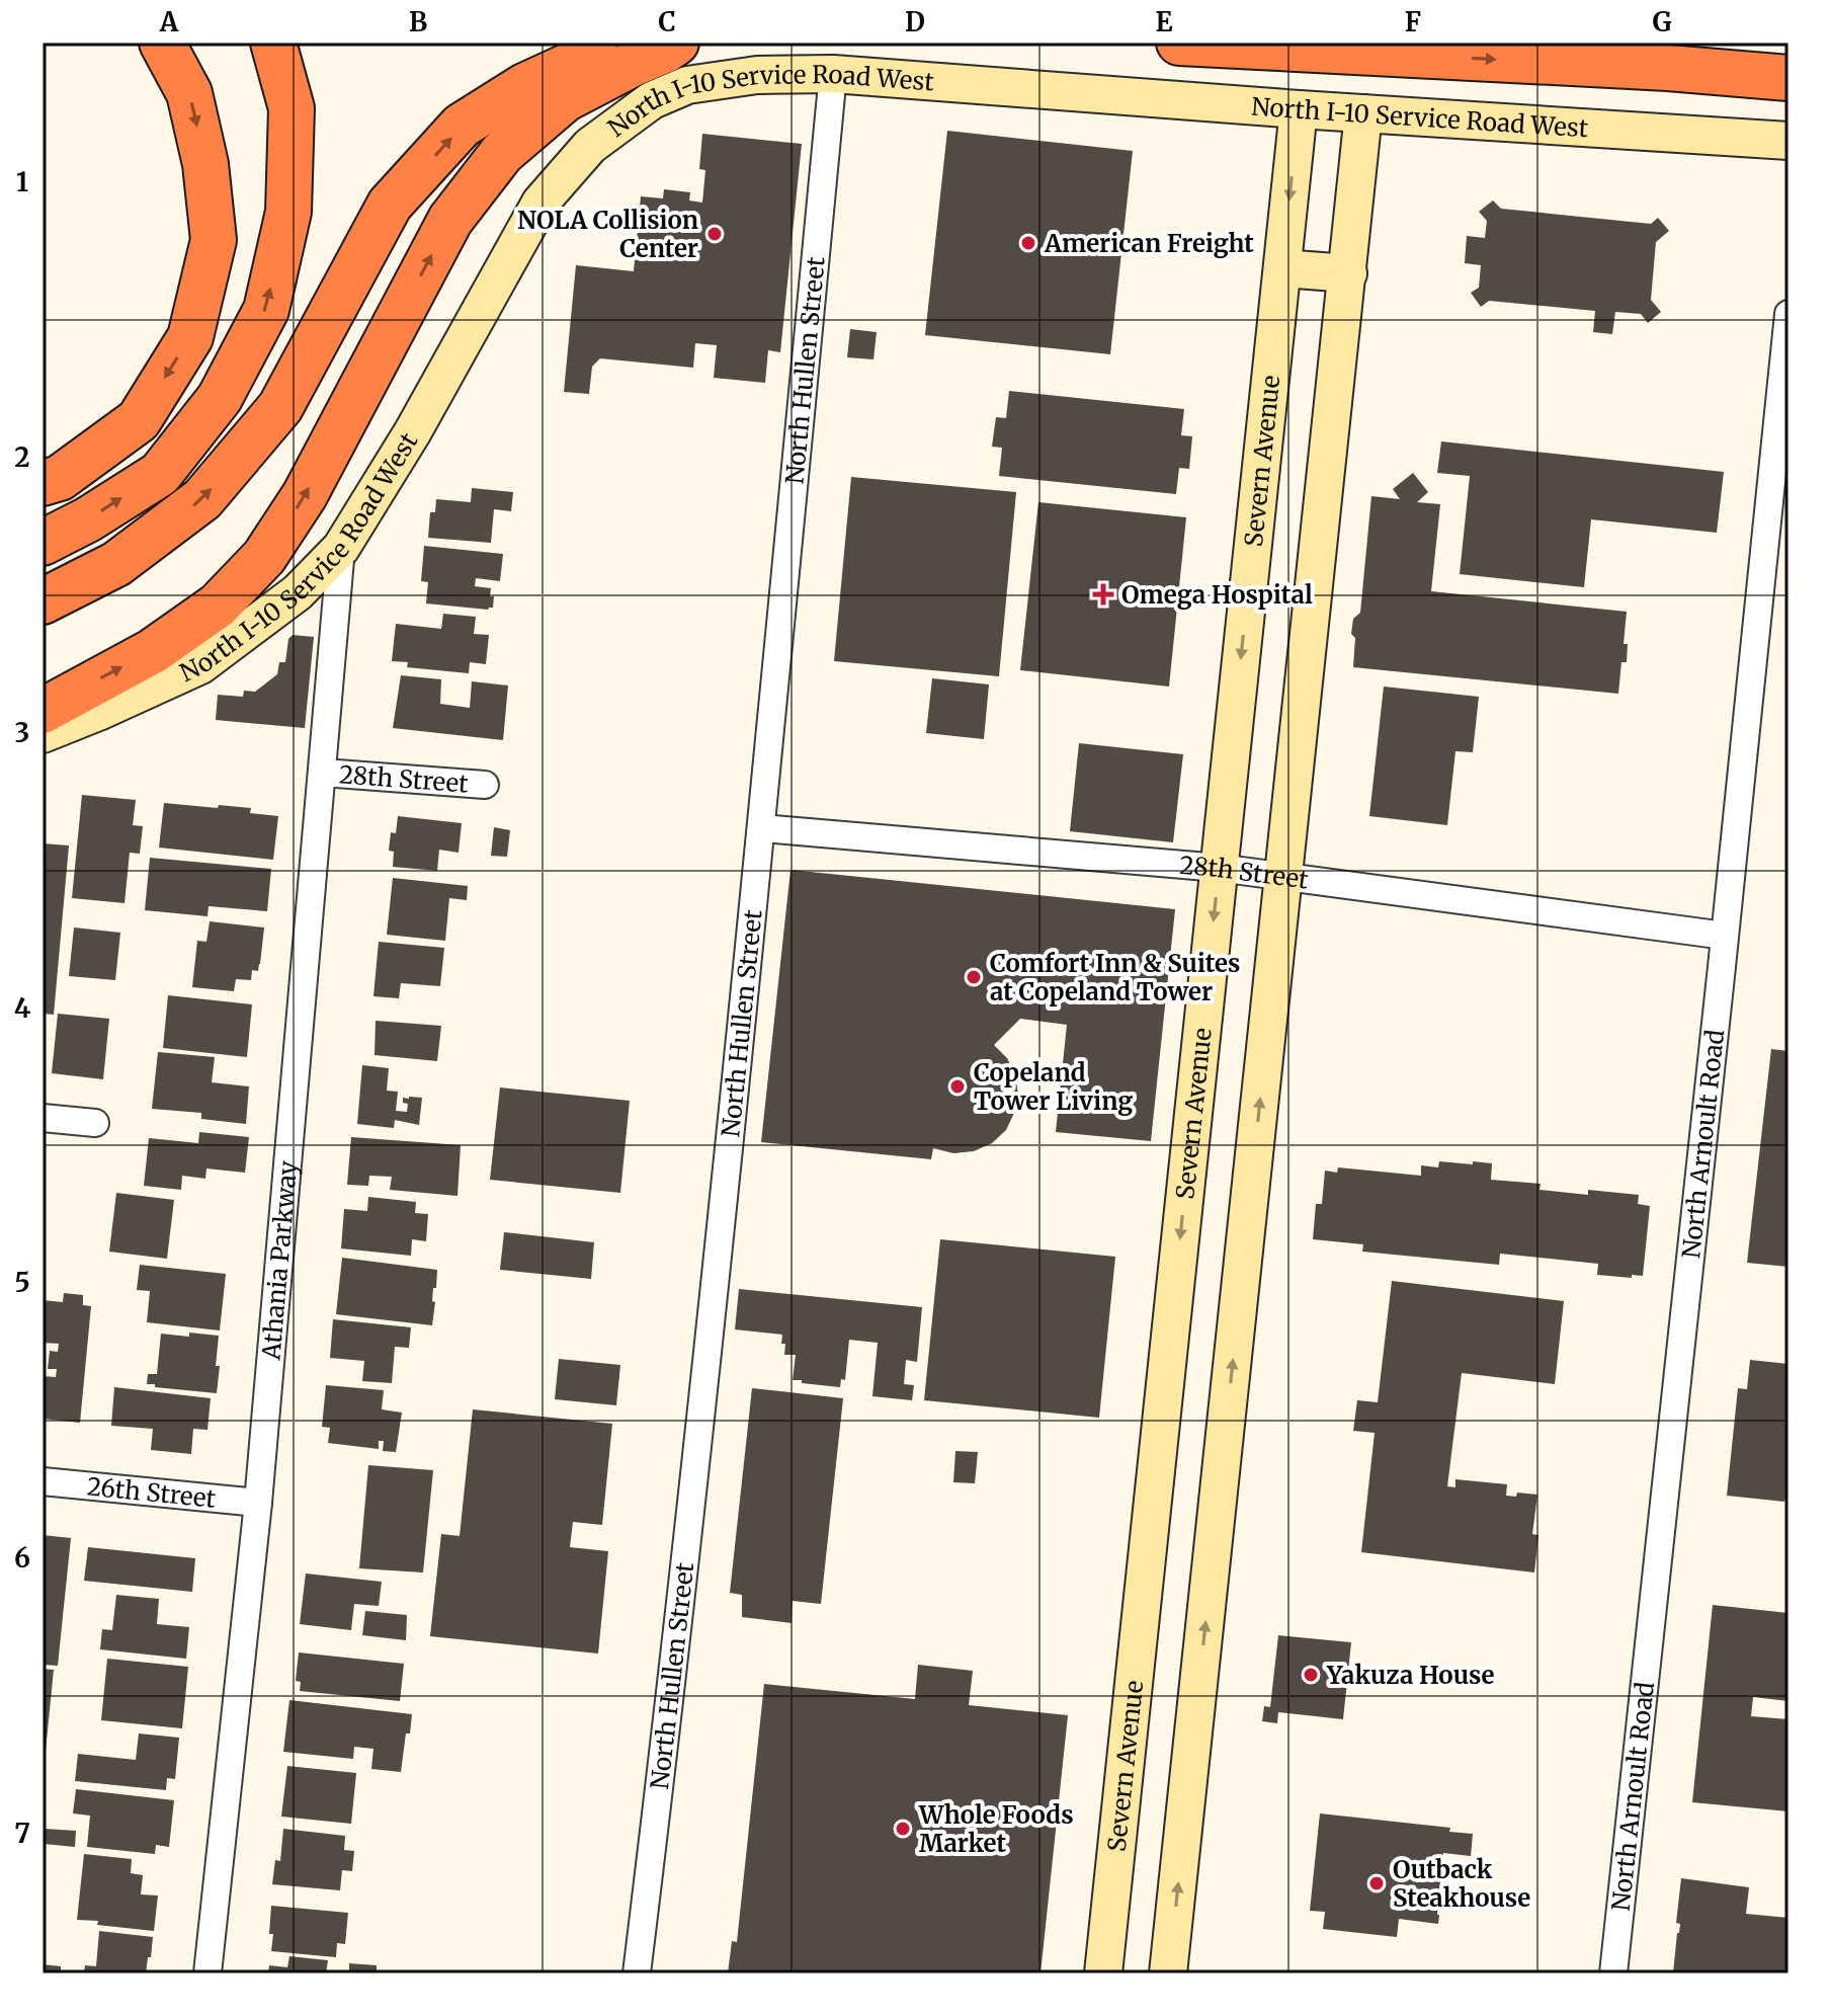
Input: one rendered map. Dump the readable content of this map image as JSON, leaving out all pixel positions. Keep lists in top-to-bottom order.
{
  "streets": {
    "street": [
      "North I-10 Service Road West",
      "North Hullen Street",
      "Severn Avenue",
      "28th Street",
      "North Arnoult Road",
      "Athania Parkway",
      "26th Street"
    ]
  },
  "crossings": [
    ["North I-10 Service Road West", "North Hullen Street"],
    ["North I-10 Service Road West", "Severn Avenue"],
    ["North I-10 Service Road West", "Athania Parkway"],
    ["North Hullen Street", "28th Street"],
    ["Severn Avenue", "28th Street"],
    ["28th Street", "North Arnoult Road"],
    ["28th Street", "Athania Parkway"],
    ["Athania Parkway", "26th Street"]
  ],
  "places": {
    "other": [
      "NOLA Collision Center",
      "American Freight",
      "Comfort Inn & Suites at Copeland Tower",
      "Copeland Tower Living",
      "Yakuza House",
      "Whole Foods Market",
      "Outback Steakhouse"
    ],
    "health": ["Omega Hospital"]
  },
  "grid": {
    "columns": [
      "A",
      "B",
      "C",
      "D",
      "E",
      "F",
      "G"
    ],
    "rows": [
      "1",
      "2",
      "3",
      "4",
      "5",
      "6",
      "7"
    ]
  }
}
